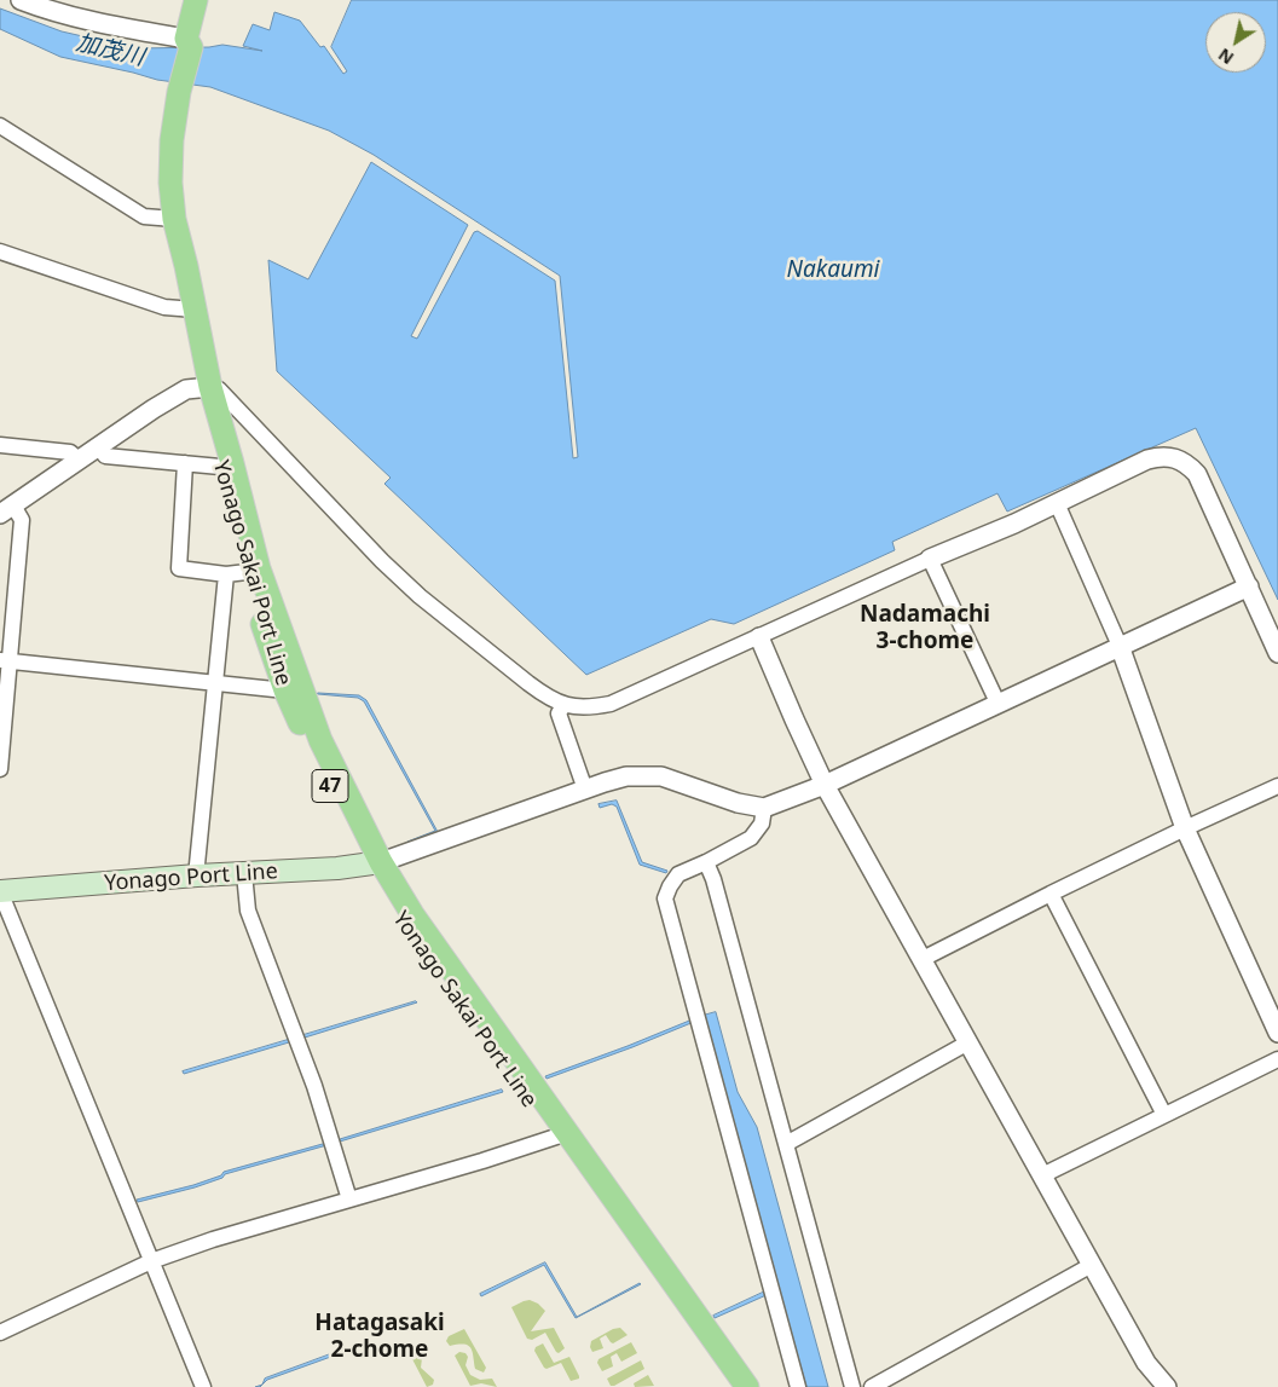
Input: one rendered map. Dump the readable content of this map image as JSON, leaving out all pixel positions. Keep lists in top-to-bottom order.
{
  "streets": {
    "main road": ["Yonago Sakai Port Line", "47", "Yonago Port Line"]
  },
  "crossings": [
    ["Yonago Sakai Port Line", "Yonago Port Line"]
  ],
  "districts": ["Nadamachi 3-chome", "Hatagasaki 2-chome"],
  "water": ["加茂川", "Nakaumi"],
  "north": "bottom left"
}
